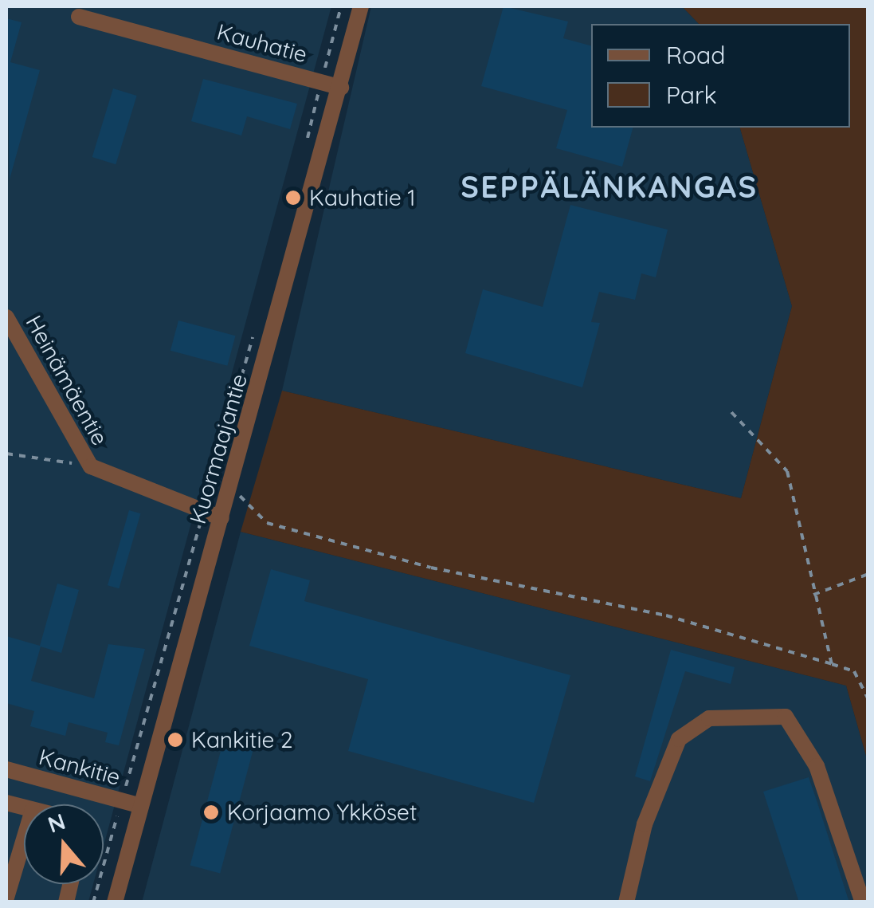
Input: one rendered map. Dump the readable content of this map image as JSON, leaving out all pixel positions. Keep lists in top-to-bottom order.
{
  "streets": {
    "street": [
      "Kauhatie",
      "Heinämäentie",
      "Kuormaajantie",
      "Kankitie"
    ]
  },
  "crossings": [
    ["Kauhatie", "Kuormaajantie"],
    ["Heinämäentie", "Kuormaajantie"],
    ["Kuormaajantie", "Kankitie"]
  ],
  "districts": ["SEPPÄLÄNKANGAS"],
  "places": ["Kauhatie 1", "Kankitie 2", "Korjaamo Ykköset"],
  "legend": ["Road", "Park"],
  "north": "top"
}
